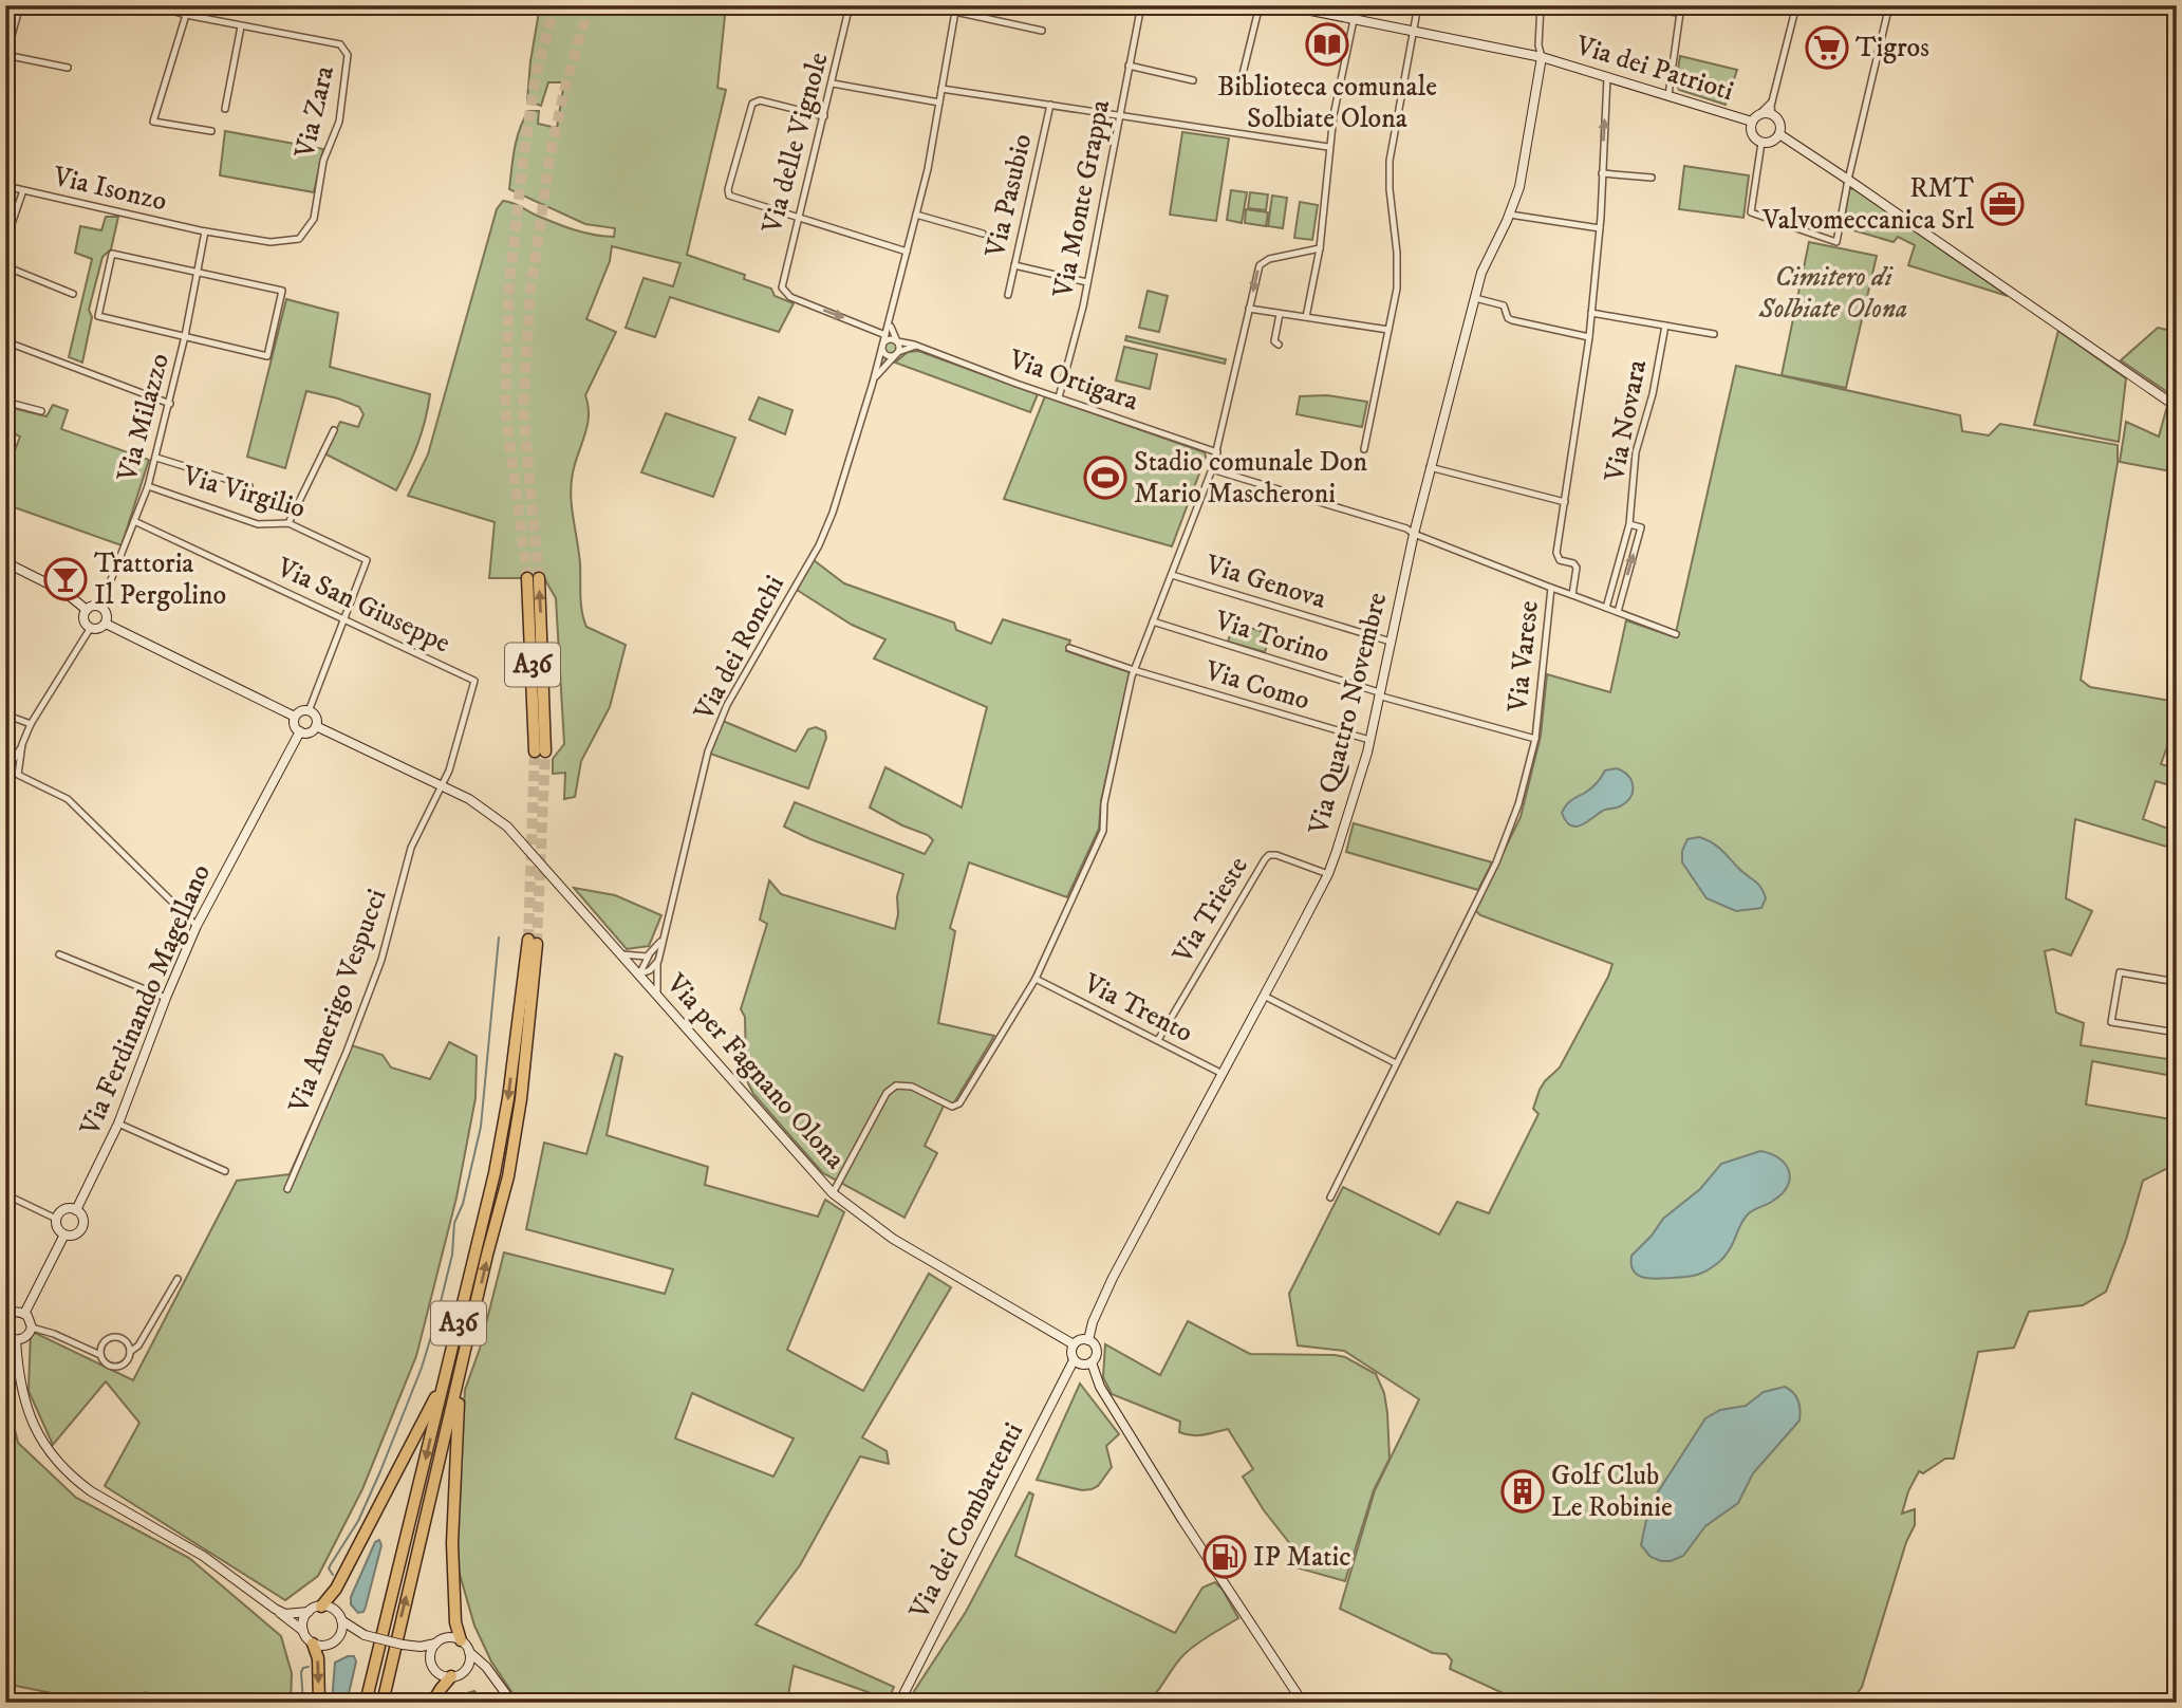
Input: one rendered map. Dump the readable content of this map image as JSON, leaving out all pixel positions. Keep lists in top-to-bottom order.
{
  "streets": {
    "highway": ["A36"],
    "street": [
      "Via dei Patrioti",
      "Via Zara",
      "Via delle Vignole",
      "Via Isonzo",
      "Via Pasubio",
      "Via Monte Grappa",
      "Via Ortigara",
      "Via Milazzo",
      "Via Novara",
      "Via Virgilio",
      "Via Genova",
      "Via San Giuseppe",
      "Via Torino",
      "Via dei Ronchi",
      "Via Varese",
      "Via Como",
      "Via Quattro Novembre",
      "Via Trieste",
      "Via Ferdinando Magellano",
      "Via Amerigo Vespucci",
      "Via Trento",
      "Via per Fagnano Olona",
      "Via dei Combattenti"
    ]
  },
  "crossings": [
    ["Via dei Patrioti", "Via Varese"],
    ["Via dei Patrioti", "Via Quattro Novembre"],
    ["Via Zara", "Via Isonzo"],
    ["Via Zara", "Via Milazzo"],
    ["Via delle Vignole", "Via dei Ronchi"],
    ["Via Isonzo", "Via Milazzo"],
    ["Via Monte Grappa", "Via Ortigara"],
    ["Via Ortigara", "Via dei Ronchi"],
    ["Via Milazzo", "Via Virgilio"],
    ["Via Milazzo", "Via San Giuseppe"],
    ["Via Virgilio", "Via San Giuseppe"],
    ["Via Genova", "Via Quattro Novembre"],
    ["Via San Giuseppe", "Via Amerigo Vespucci"],
    ["Via San Giuseppe", "Via per Fagnano Olona"],
    ["Via Torino", "Via Varese"],
    ["Via Torino", "Via Quattro Novembre"],
    ["Via dei Ronchi", "Via per Fagnano Olona"],
    ["Via Como", "Via Quattro Novembre"],
    ["Via Quattro Novembre", "Via Trieste"],
    ["Via Quattro Novembre", "Via Trento"],
    ["Via Quattro Novembre", "Via per Fagnano Olona"],
    ["Via Quattro Novembre", "Via dei Combattenti"],
    ["Via Trieste", "Via Trento"],
    ["Via Ferdinando Magellano", "Via per Fagnano Olona"],
    ["Via Amerigo Vespucci", "Via per Fagnano Olona"],
    ["Via per Fagnano Olona", "Via dei Combattenti"]
  ],
  "parks": ["Cimitero di Solbiate Olona"],
  "places": {
    "library": ["Biblioteca comunale Solbiate Olona"],
    "supermarket": ["Tigros"],
    "office": ["RMT Valvomeccanica Srl"],
    "sports": ["Stadio comunale Don Mario Mascheroni"],
    "bar": ["Trattoria Il Pergolino"],
    "building": ["Golf Club Le Robinie"],
    "fuel station": ["IP Matic"]
  }
}
